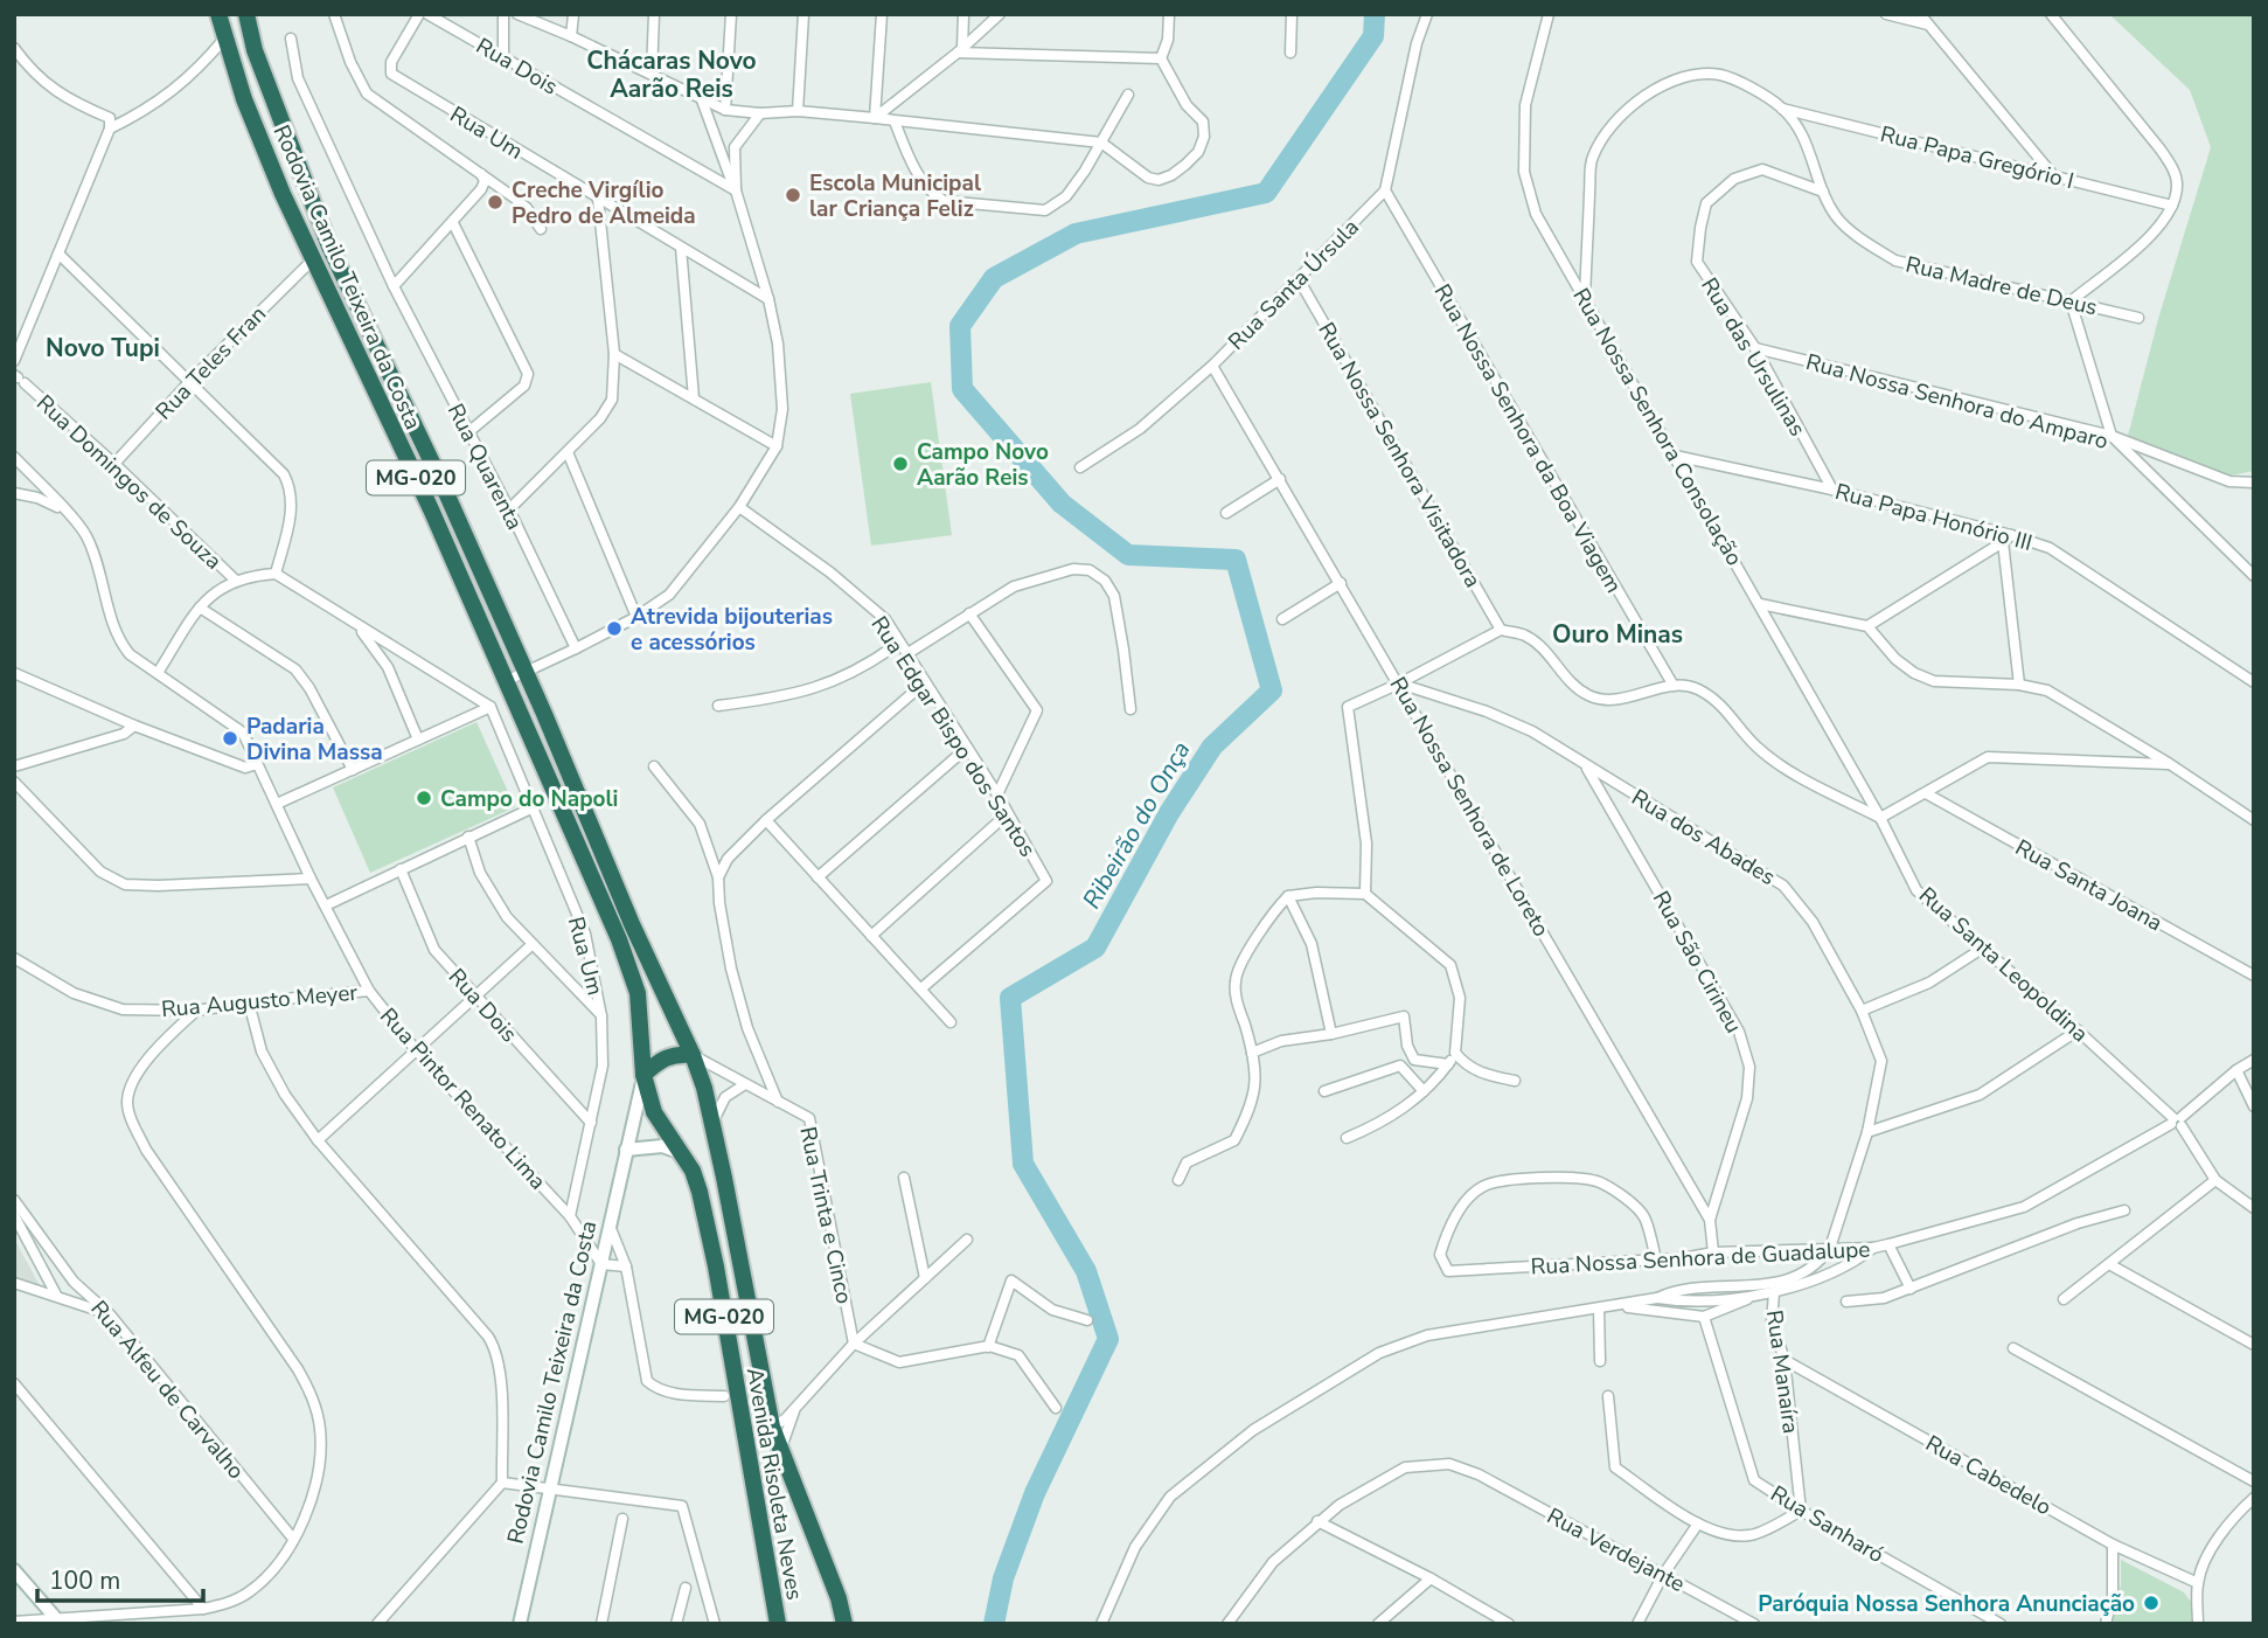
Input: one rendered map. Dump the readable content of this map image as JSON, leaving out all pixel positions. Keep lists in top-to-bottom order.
{
  "streets": {
    "highway": ["Rodovia Camilo Teixeira da Costa", "MG-020", "Avenida Risoleta Neves"],
    "street": [
      "Rua Dois",
      "Rua Um",
      "Rua Papa Gregório I",
      "Rua Santa Úrsula",
      "Rua Madre de Deus",
      "Rua das Ursulinas",
      "Rua Teles Fran",
      "Rua Nossa Senhora do Amparo",
      "Rua Nossa Senhora Consolação",
      "Rua Nossa Senhora da Boa Viagem",
      "Rua Nossa Senhora Visitadora",
      "Rua Quarenta",
      "Rua Domingos de Souza",
      "Rua Papa Honório III",
      "Rua Edgar Bispo dos Santos",
      "Rua Nossa Senhora de Loreto",
      "Rua dos Abades",
      "Rua Santa Joana",
      "Rua São Cirineu",
      "Rua Santa Leopoldina",
      "Rua Augusto Meyer",
      "Rua Pintor Renato Lima",
      "Rua Trinta e Cinco",
      "Rua Nossa Senhora de Guadalupe",
      "Rua Manaíra",
      "Rua Alfeu de Carvalho",
      "Rua Cabedelo",
      "Rua Sanharó",
      "Rua Verdejante"
    ]
  },
  "crossings": [
    ["Rua Dois", "Rua Um"],
    ["Rua Um", "Rua Pintor Renato Lima"],
    ["Rua Papa Gregório I", "Rua Madre de Deus"],
    ["Rodovia Camilo Teixeira da Costa", "Rua Teles Fran"],
    ["Rodovia Camilo Teixeira da Costa", "Rua Pintor Renato Lima"],
    ["Rodovia Camilo Teixeira da Costa", "Rua Trinta e Cinco"],
    ["Rodovia Camilo Teixeira da Costa", "Avenida Risoleta Neves"],
    ["Rua Santa Úrsula", "Rua Nossa Senhora da Boa Viagem"],
    ["Rua Santa Úrsula", "Rua Nossa Senhora Visitadora"],
    ["Rua Santa Úrsula", "Rua Nossa Senhora de Loreto"],
    ["Rua Madre de Deus", "Rua das Ursulinas"],
    ["Rua Madre de Deus", "Rua Nossa Senhora Consolação"],
    ["Rua das Ursulinas", "Rua Nossa Senhora do Amparo"],
    ["Rua das Ursulinas", "Rua Papa Honório III"],
    ["Rua Teles Fran", "Rua Domingos de Souza"],
    ["Rua Nossa Senhora Consolação", "Rua Papa Honório III"],
    ["Rua Nossa Senhora Consolação", "Rua Santa Leopoldina"],
    ["Rua Domingos de Souza", "Rua Pintor Renato Lima"],
    ["Rua Nossa Senhora de Loreto", "Rua dos Abades"],
    ["Rua Nossa Senhora de Loreto", "Rua São Cirineu"],
    ["Rua Nossa Senhora de Loreto", "Rua Nossa Senhora de Guadalupe"],
    ["Rua dos Abades", "Rua São Cirineu"],
    ["Rua dos Abades", "Rua Nossa Senhora de Guadalupe"],
    ["Rua Santa Leopoldina", "Rua Nossa Senhora de Guadalupe"],
    ["Rua Augusto Meyer", "Rua Pintor Renato Lima"],
    ["Rua Trinta e Cinco", "Avenida Risoleta Neves"],
    ["Rua Manaíra", "Rua Cabedelo"],
    ["Rua Manaíra", "Rua Sanharó"]
  ],
  "districts": ["Chácaras Novo Aarão Reis", "Novo Tupi", "Ouro Minas"],
  "water": ["Ribeirão do Onça"],
  "places": [
    "Escola Municipal lar Criança Feliz",
    "Creche Virgílio Pedro de Almeida",
    "Campo Novo Aarão Reis",
    "Atrevida bijouterias e acessórios",
    "Padaria Divina Massa",
    "Campo do Napoli",
    "Paróquia Nossa Senhora Anunciação"
  ],
  "scale_bar": "100 m"
}
